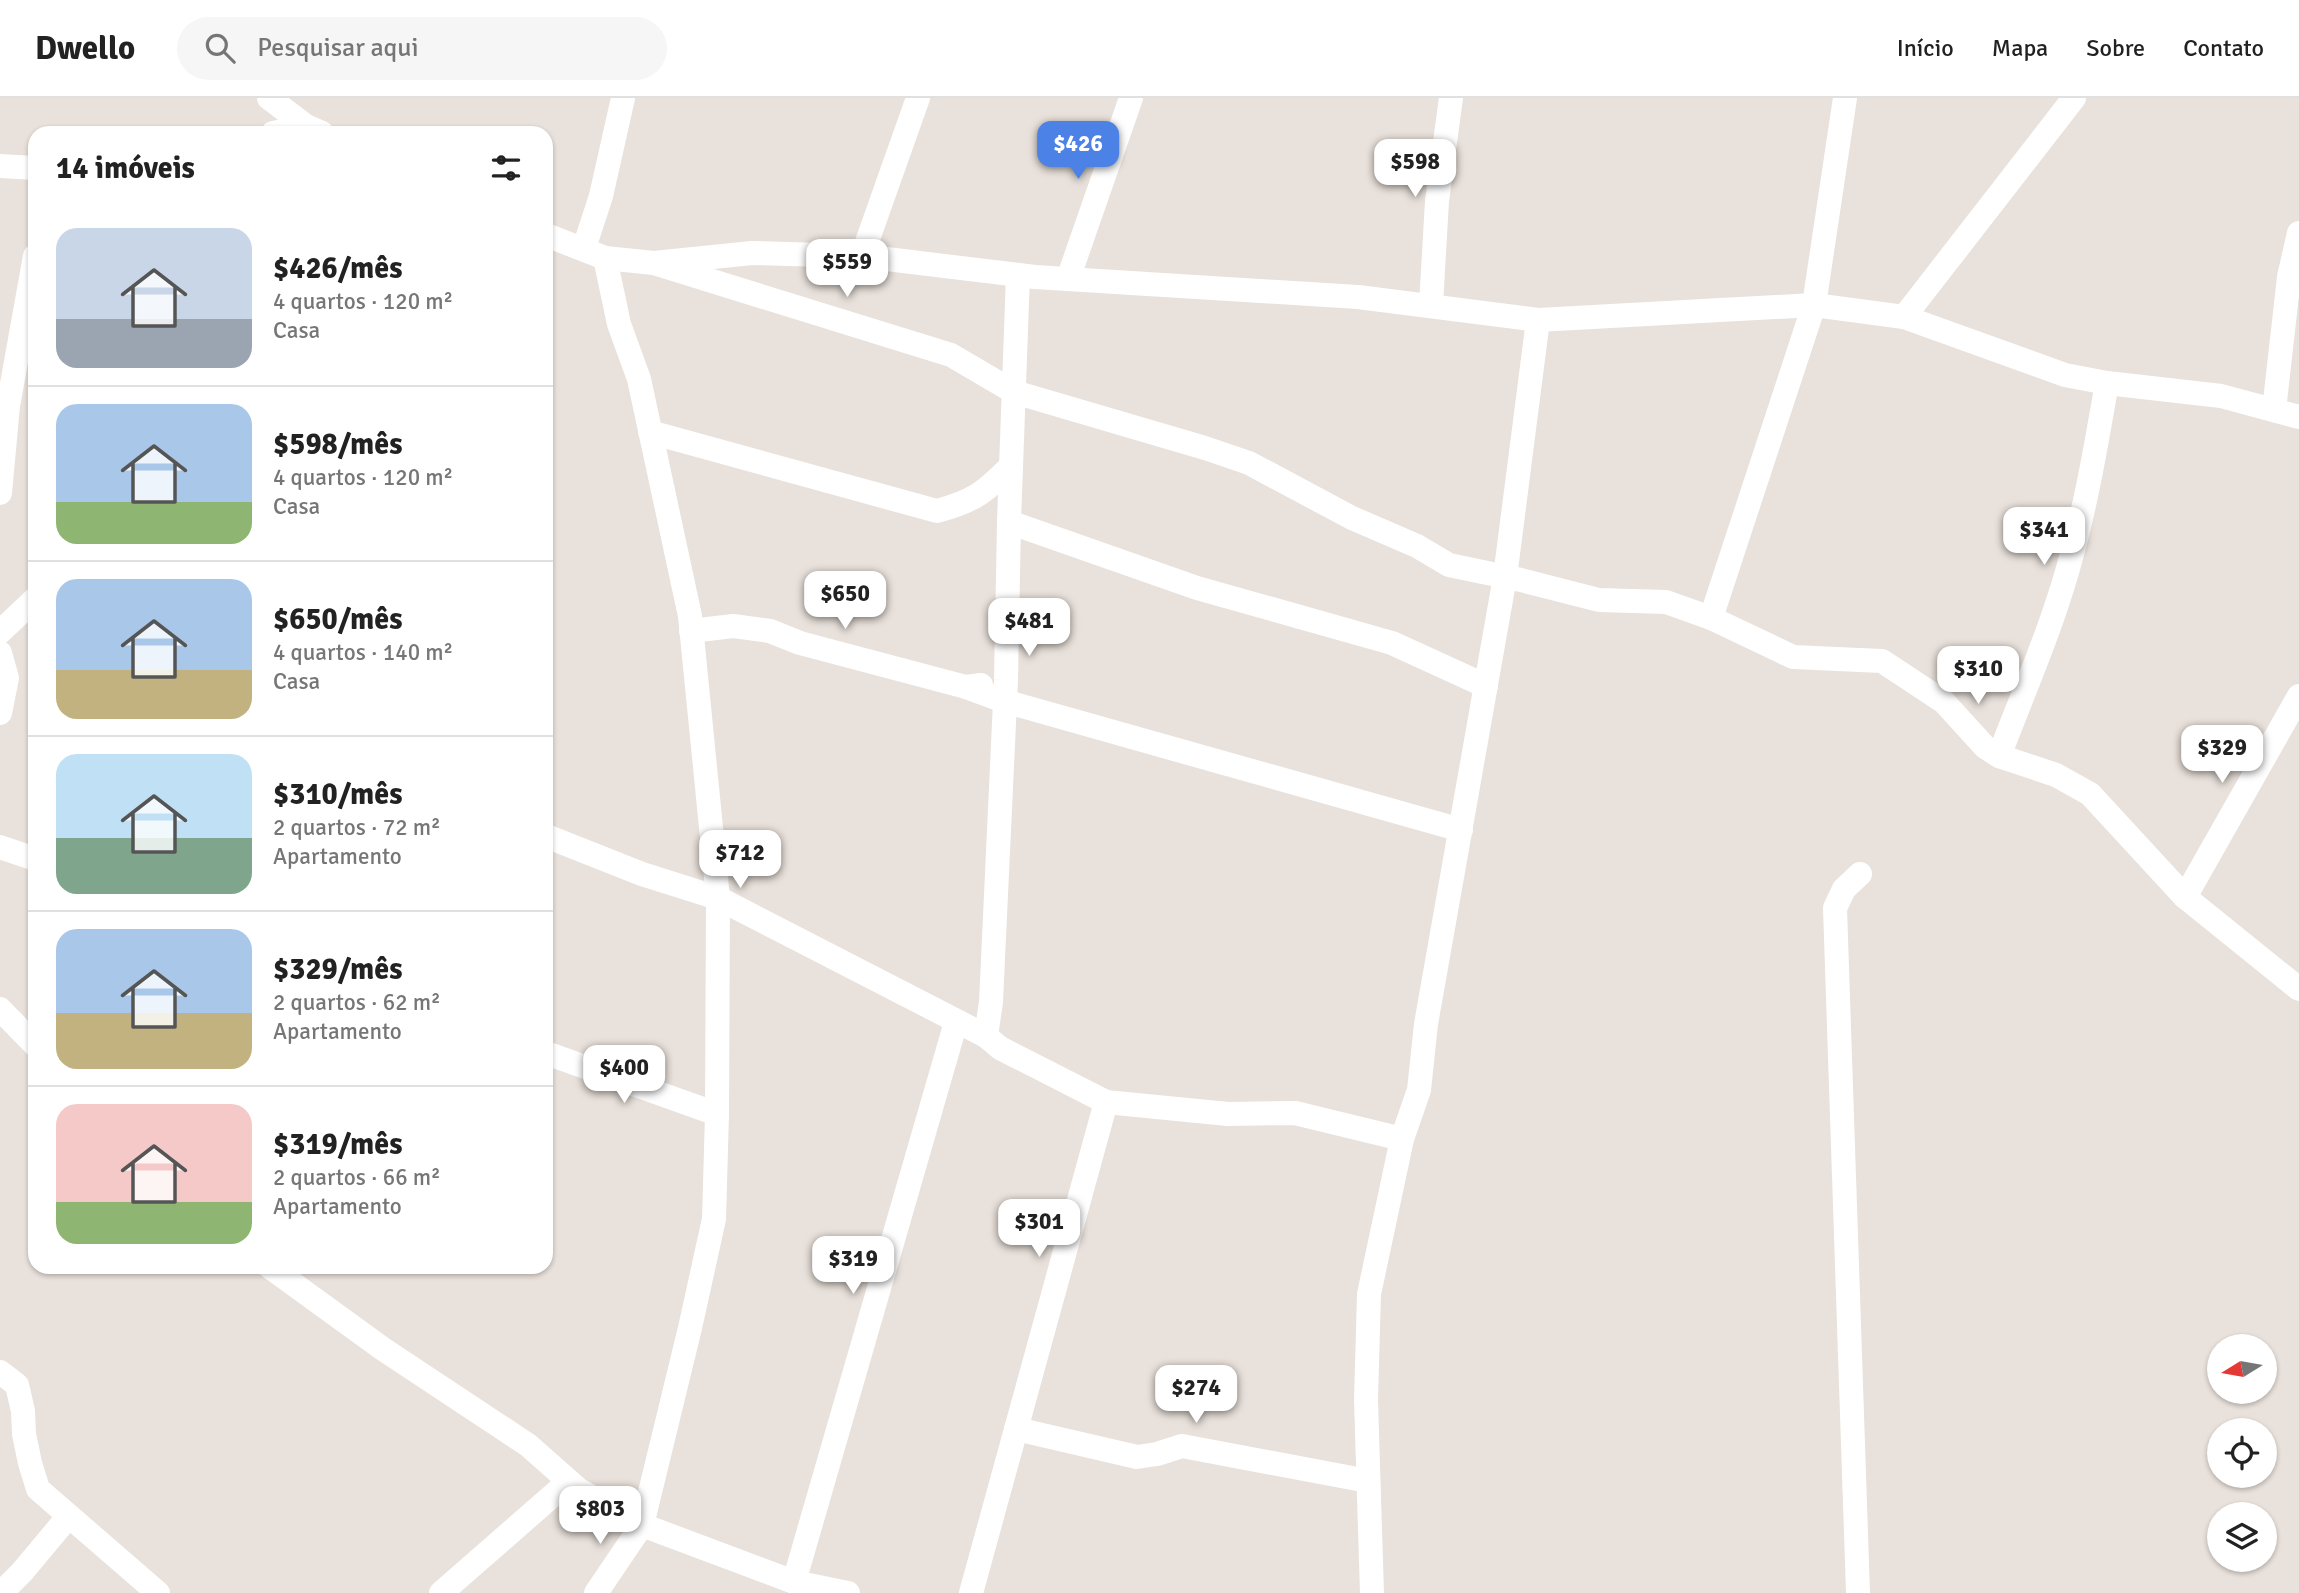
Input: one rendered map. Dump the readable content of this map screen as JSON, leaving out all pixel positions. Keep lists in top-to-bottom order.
{
  "north": "left",
  "page": {
    "header": "Dwello",
    "search": "Pesquisar aqui",
    "nav": [
      "Início",
      "Mapa",
      "Sobre",
      "Contato"
    ],
    "price": [
      "$426",
      "$598",
      "$559",
      "$341",
      "$650",
      "$481",
      "$310",
      "$329",
      "$712",
      "$400",
      "$301",
      "$319",
      "$274",
      "$803"
    ],
    "heading": "14 imóveis",
    "list": [
      {
        "name": "$426/mês",
        "note": "4 quartos · 120 m² · Casa"
      },
      {
        "name": "$598/mês",
        "note": "4 quartos · 120 m² · Casa"
      },
      {
        "name": "$650/mês",
        "note": "4 quartos · 140 m² · Casa"
      },
      {
        "name": "$310/mês",
        "note": "2 quartos · 72 m² · Apartamento"
      },
      {
        "name": "$329/mês",
        "note": "2 quartos · 62 m² · Apartamento"
      },
      {
        "name": "$319/mês",
        "note": "2 quartos · 66 m² · Apartamento"
      }
    ]
  }
}
